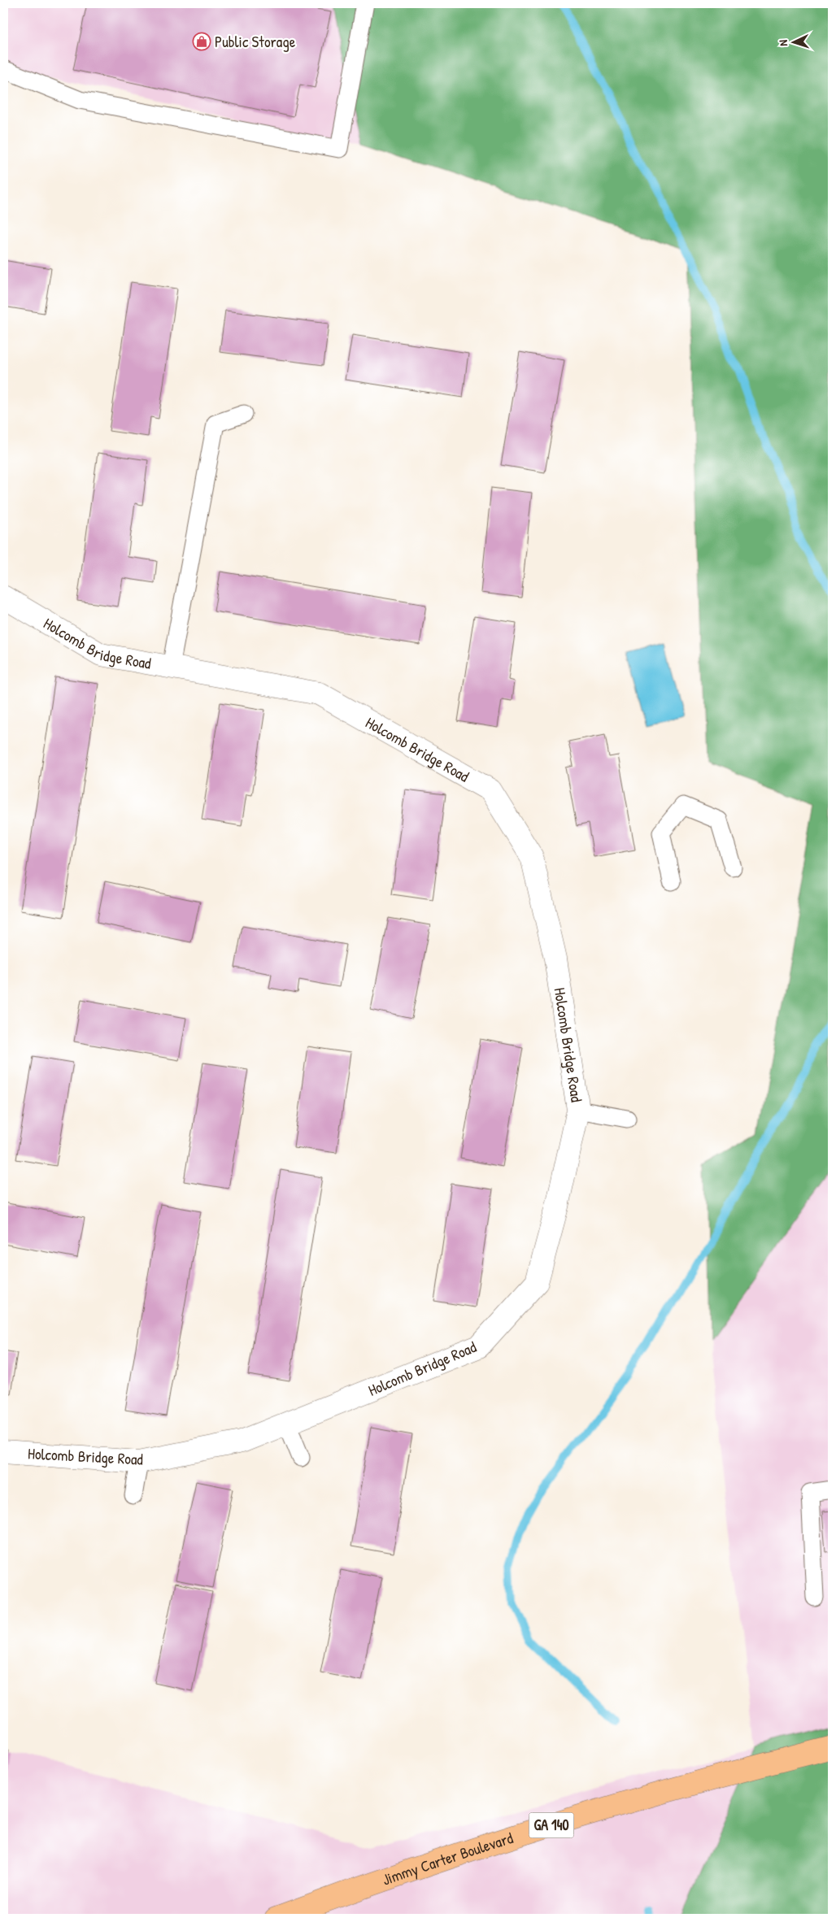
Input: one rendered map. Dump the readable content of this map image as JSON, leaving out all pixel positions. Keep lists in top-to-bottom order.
{
  "streets": {
    "main road": ["GA 140", "Jimmy Carter Boulevard"],
    "street": ["Holcomb Bridge Road"]
  },
  "places": {
    "shop": ["Public Storage"]
  },
  "north": "left"
}
